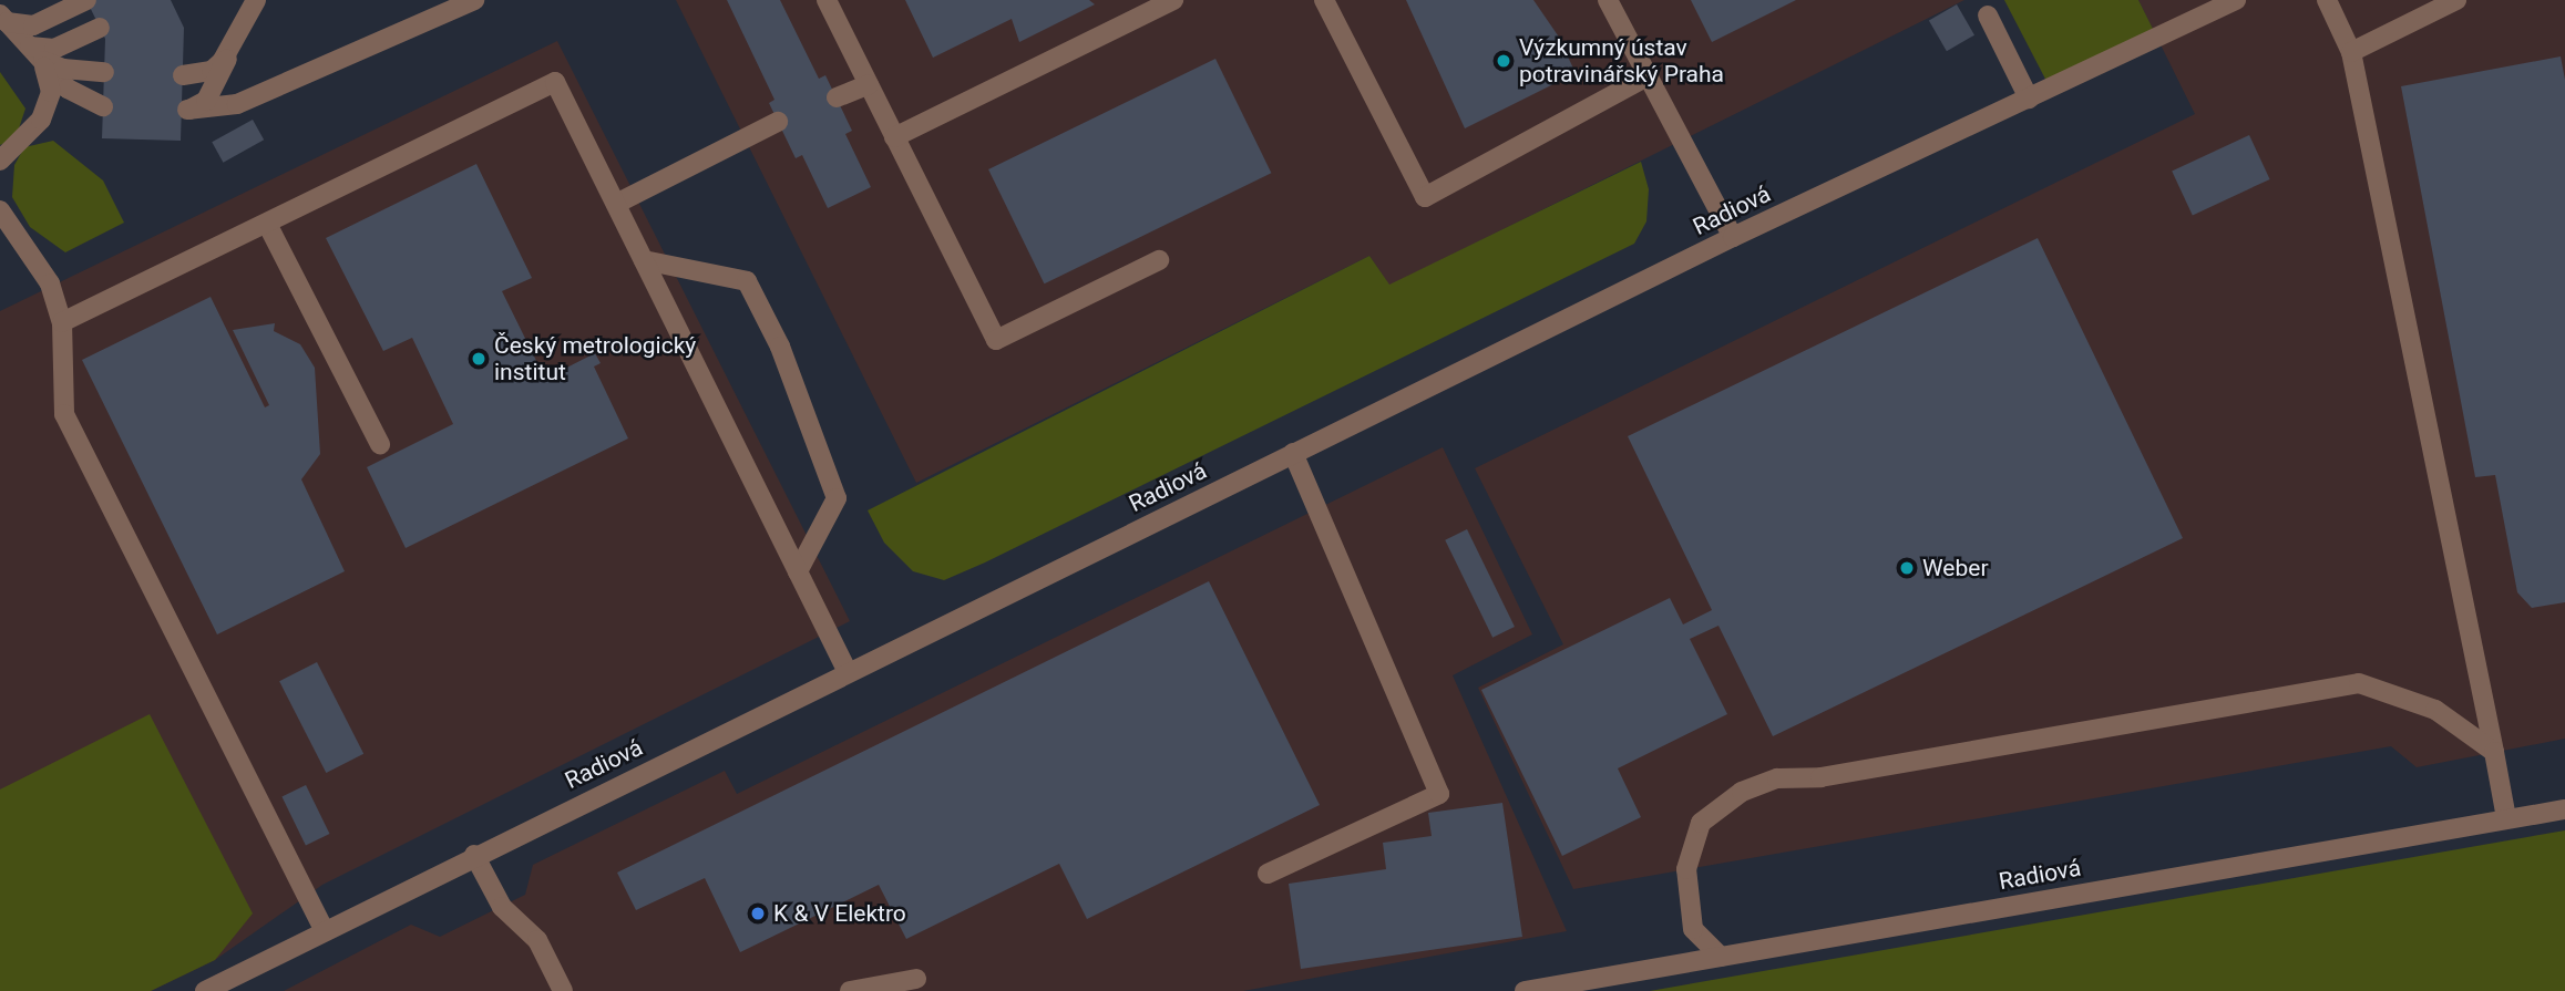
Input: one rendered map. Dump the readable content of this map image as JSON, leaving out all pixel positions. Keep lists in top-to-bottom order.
{
  "streets": {
    "street": ["Radiová"]
  },
  "places": [
    "Výzkumný ústav potravinářský Praha",
    "Český metrologický institut",
    "Weber",
    "K & V Elektro"
  ]
}
